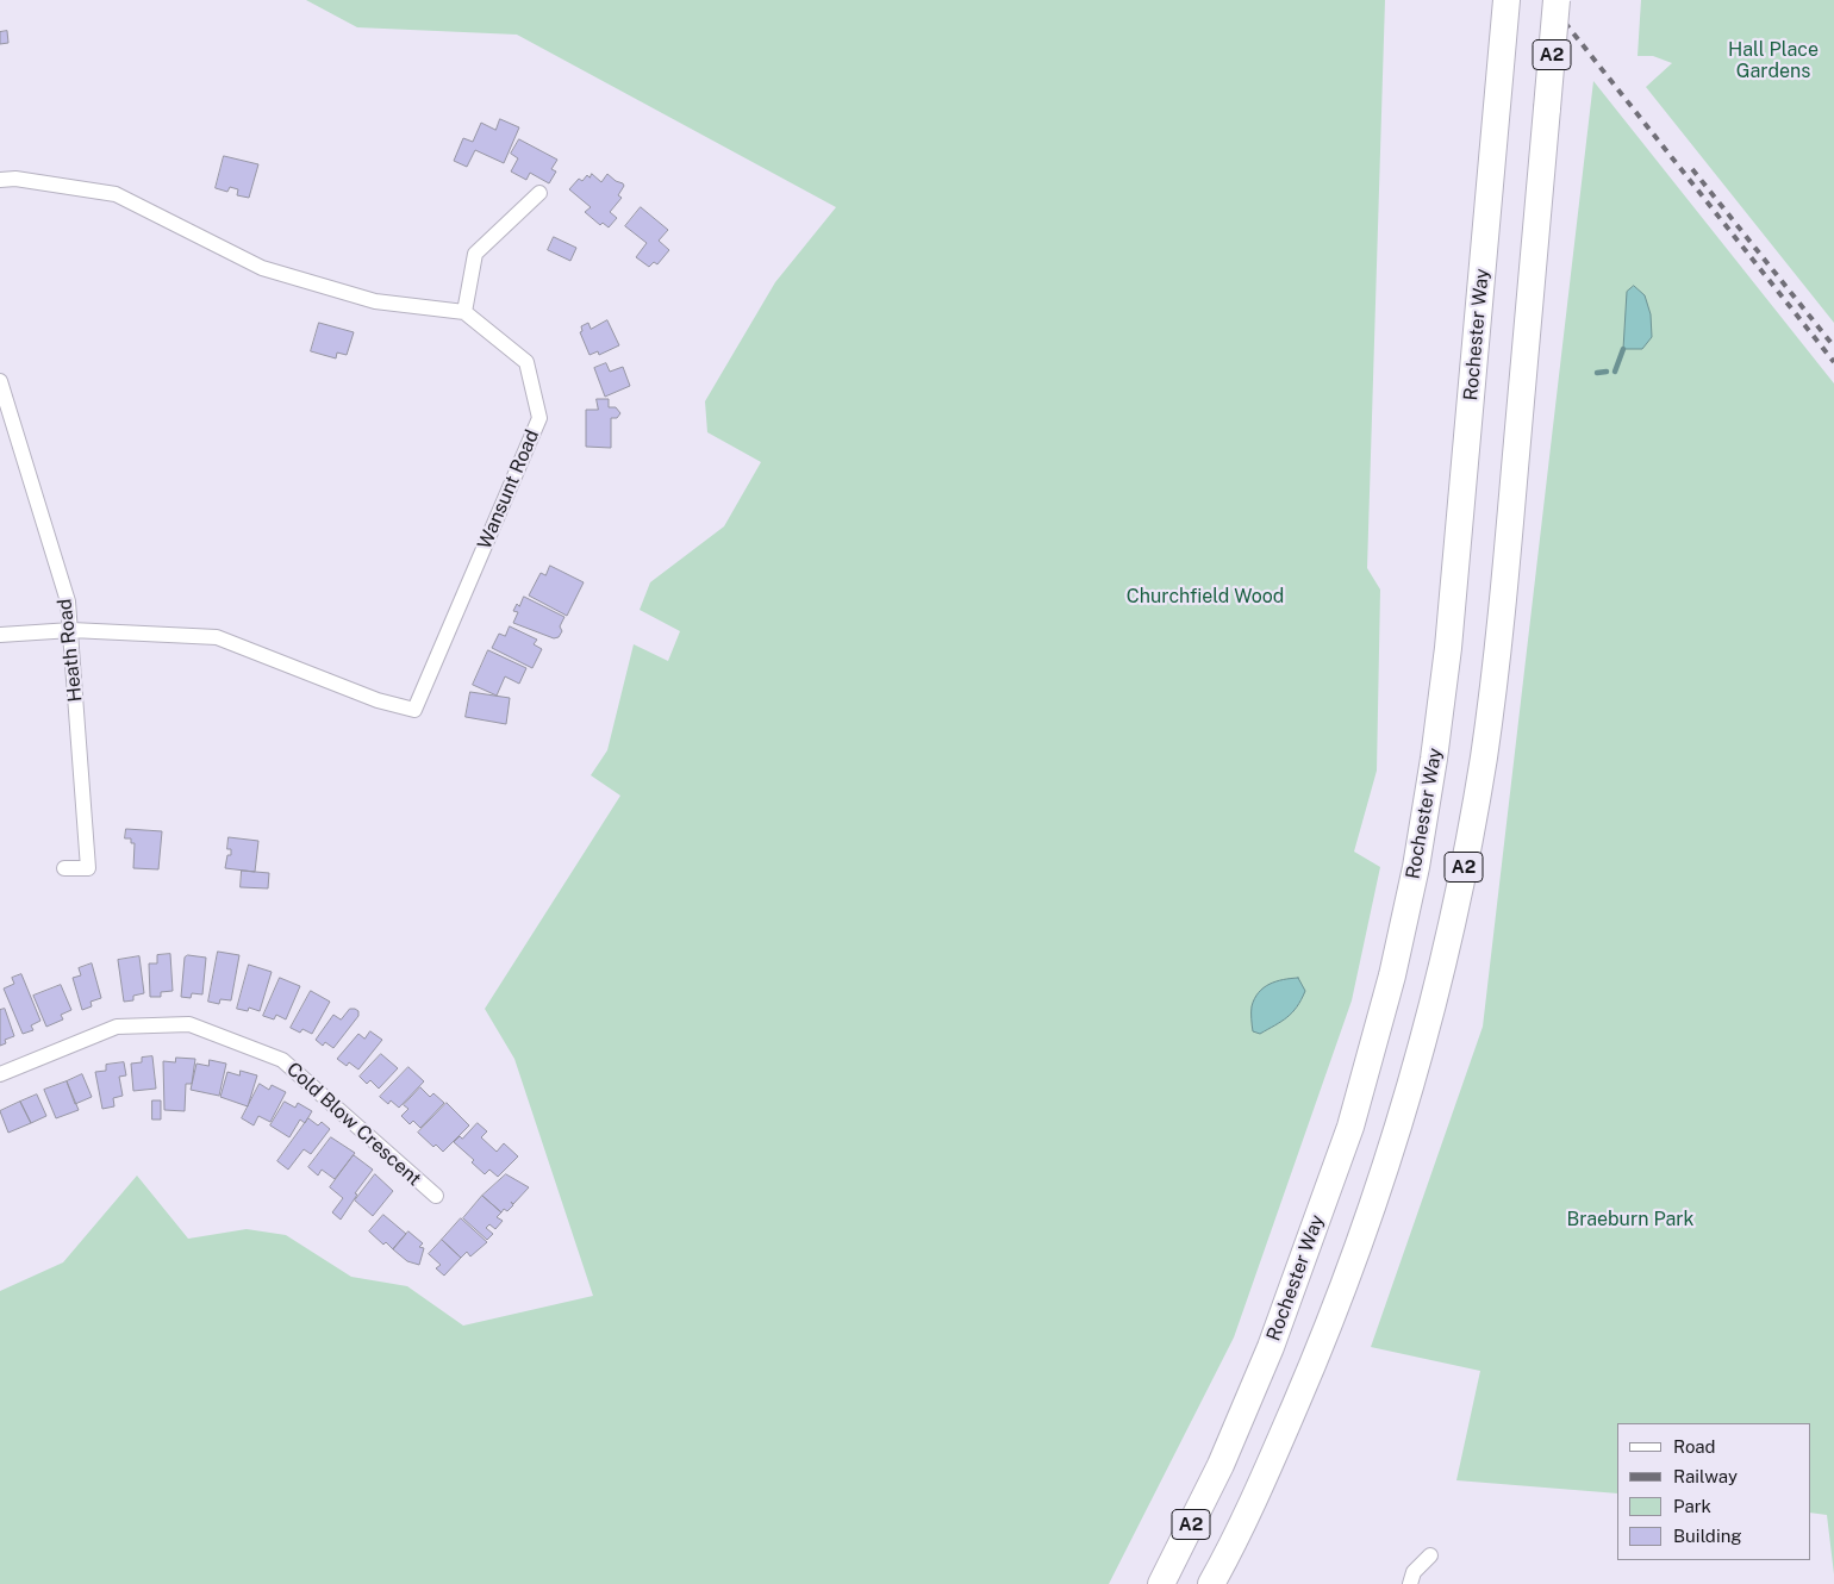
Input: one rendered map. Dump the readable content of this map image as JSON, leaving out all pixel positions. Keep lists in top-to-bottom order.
{
  "streets": {
    "highway": ["A2", "Rochester Way"],
    "street": ["Wansunt Road", "Heath Road", "Cold Blow Crescent"]
  },
  "crossings": [
    ["Wansunt Road", "Heath Road"]
  ],
  "parks": ["Hall Place Gardens", "Churchfield Wood", "Braeburn Park"],
  "legend": [
    "Road",
    "Railway",
    "Park",
    "Building"
  ]
}
